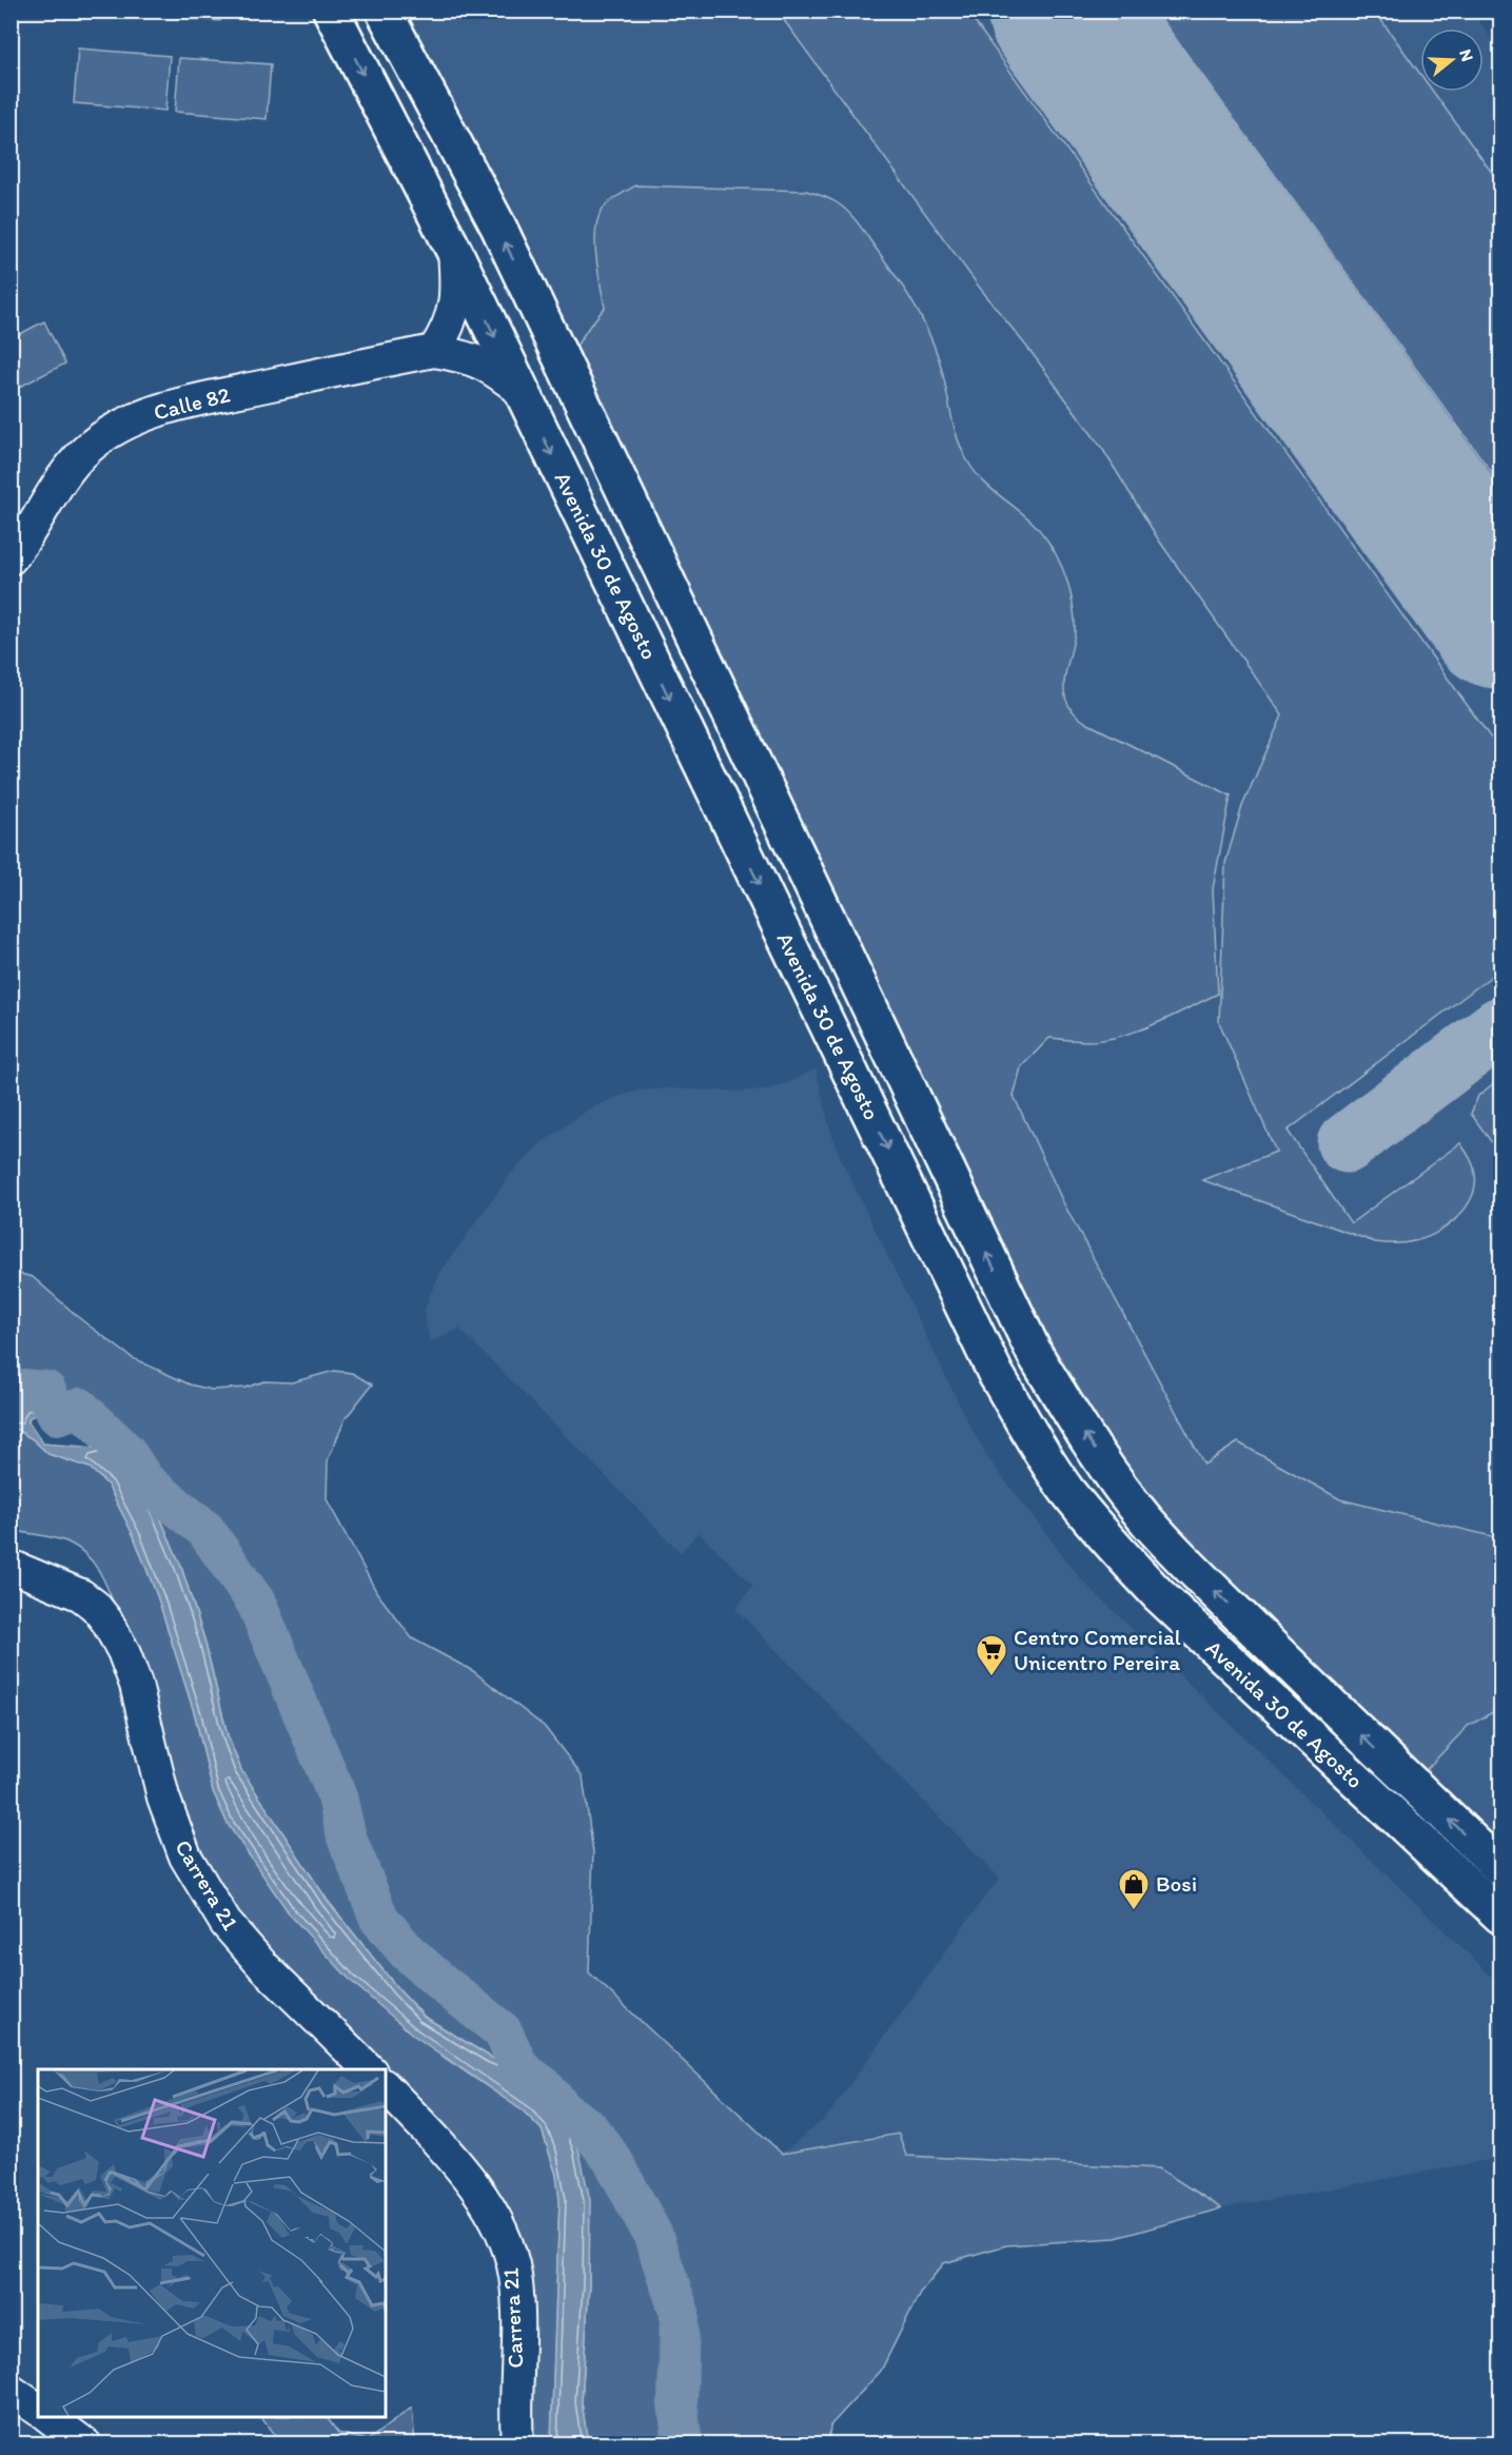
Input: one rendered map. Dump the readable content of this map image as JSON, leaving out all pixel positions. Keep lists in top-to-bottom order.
{
  "streets": {
    "main road": ["Avenida 30 de Agosto"],
    "street": ["Calle 82", "Carrera 21"]
  },
  "crossings": [
    ["Calle 82", "Avenida 30 de Agosto"]
  ],
  "places": {
    "supermarket": ["Centro Comercial Unicentro Pereira"],
    "shop": ["Bosi"]
  },
  "north": "right"
}
